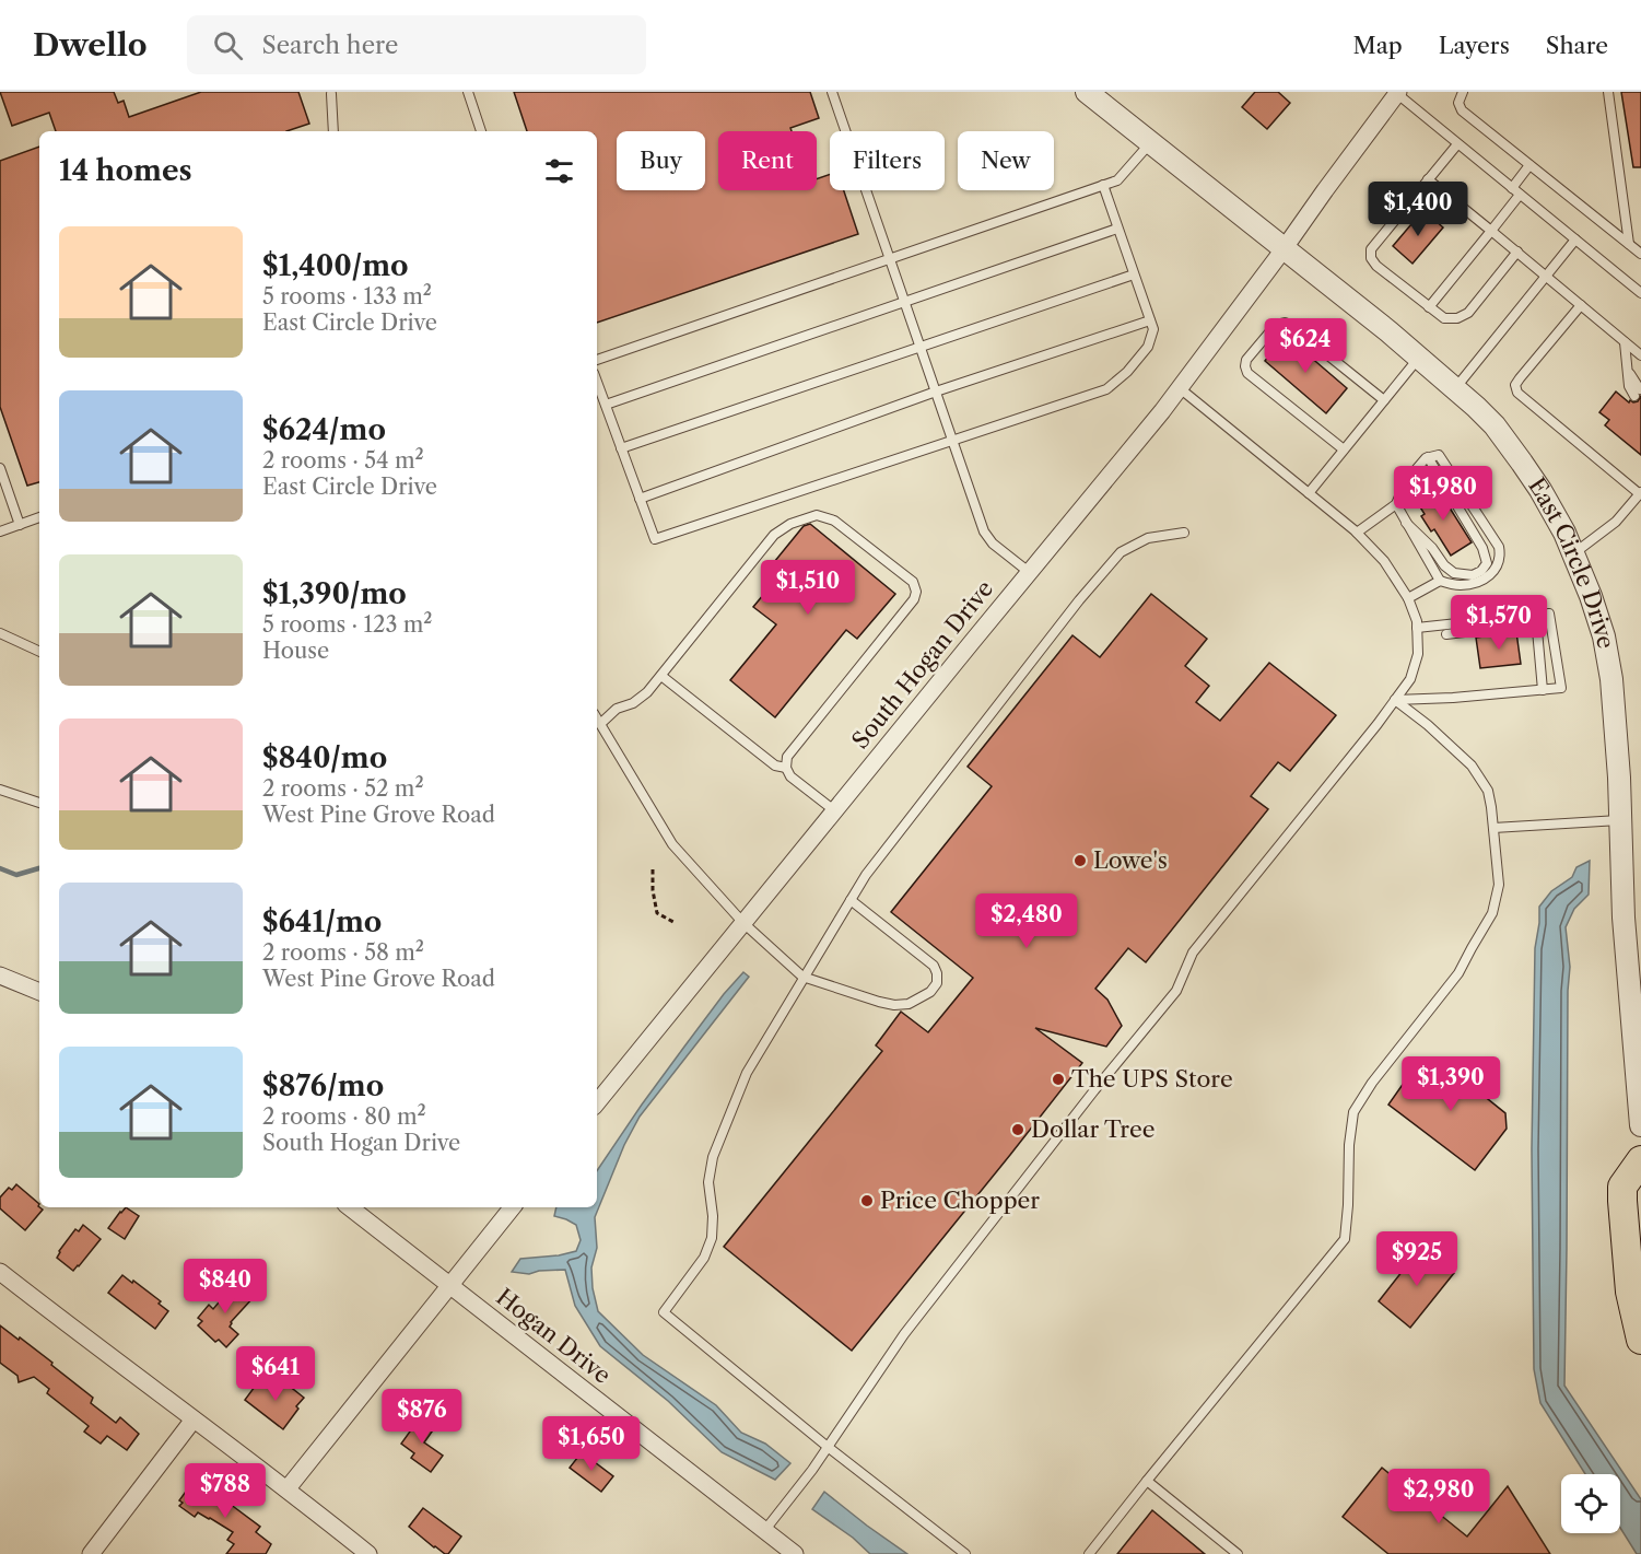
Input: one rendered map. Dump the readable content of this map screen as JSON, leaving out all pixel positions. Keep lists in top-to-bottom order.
{
  "streets": {
    "street": ["East Circle Drive", "South Hogan Drive", "Hogan Drive"]
  },
  "crossings": [
    ["East Circle Drive", "South Hogan Drive"]
  ],
  "places": [
    "Lowe's",
    "The UPS Store",
    "Dollar Tree",
    "Price Chopper"
  ],
  "page": {
    "header": "Dwello",
    "search": "Search here",
    "nav": ["Map", "Layers", "Share"],
    "chip": [
      "Buy",
      "Rent",
      "Filters",
      "New"
    ],
    "heading": "14 homes",
    "price": [
      "$1,400",
      "$624",
      "$1,980",
      "$1,510",
      "$1,570",
      "$2,480",
      "$1,390",
      "$925",
      "$840",
      "$641",
      "$876",
      "$1,650",
      "$788",
      "$2,980"
    ],
    "list": [
      {
        "name": "$1,400/mo",
        "note": "5 rooms · 133 m² · East Circle Drive"
      },
      {
        "name": "$624/mo",
        "note": "2 rooms · 54 m² · East Circle Drive"
      },
      {
        "name": "$1,390/mo",
        "note": "5 rooms · 123 m² · House"
      },
      {
        "name": "$840/mo",
        "note": "2 rooms · 52 m² · West Pine Grove Road"
      },
      {
        "name": "$641/mo",
        "note": "2 rooms · 58 m² · West Pine Grove Road"
      },
      {
        "name": "$876/mo",
        "note": "2 rooms · 80 m² · South Hogan Drive"
      }
    ]
  }
}
